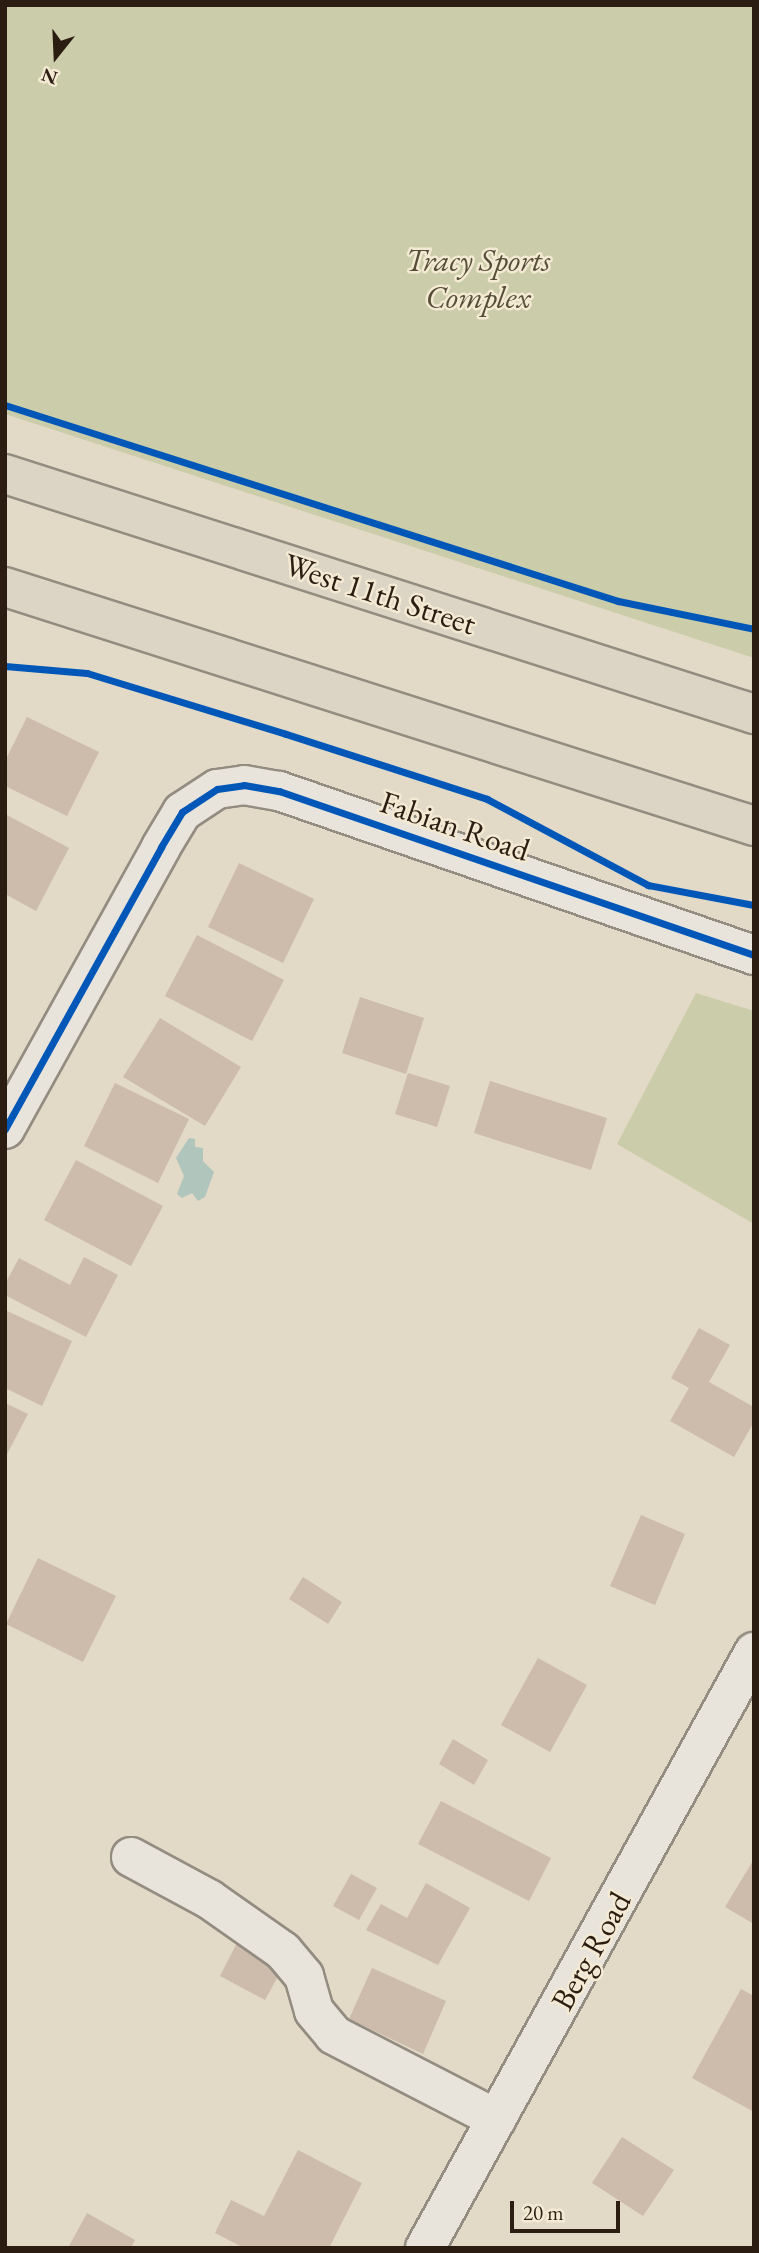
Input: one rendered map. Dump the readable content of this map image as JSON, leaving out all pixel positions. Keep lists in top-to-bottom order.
{
  "streets": {
    "main road": ["West 11th Street"],
    "street": ["Fabian Road", "Berg Road"]
  },
  "parks": ["Tracy Sports Complex"],
  "scale_bar": "20 m",
  "north": "bottom"
}
